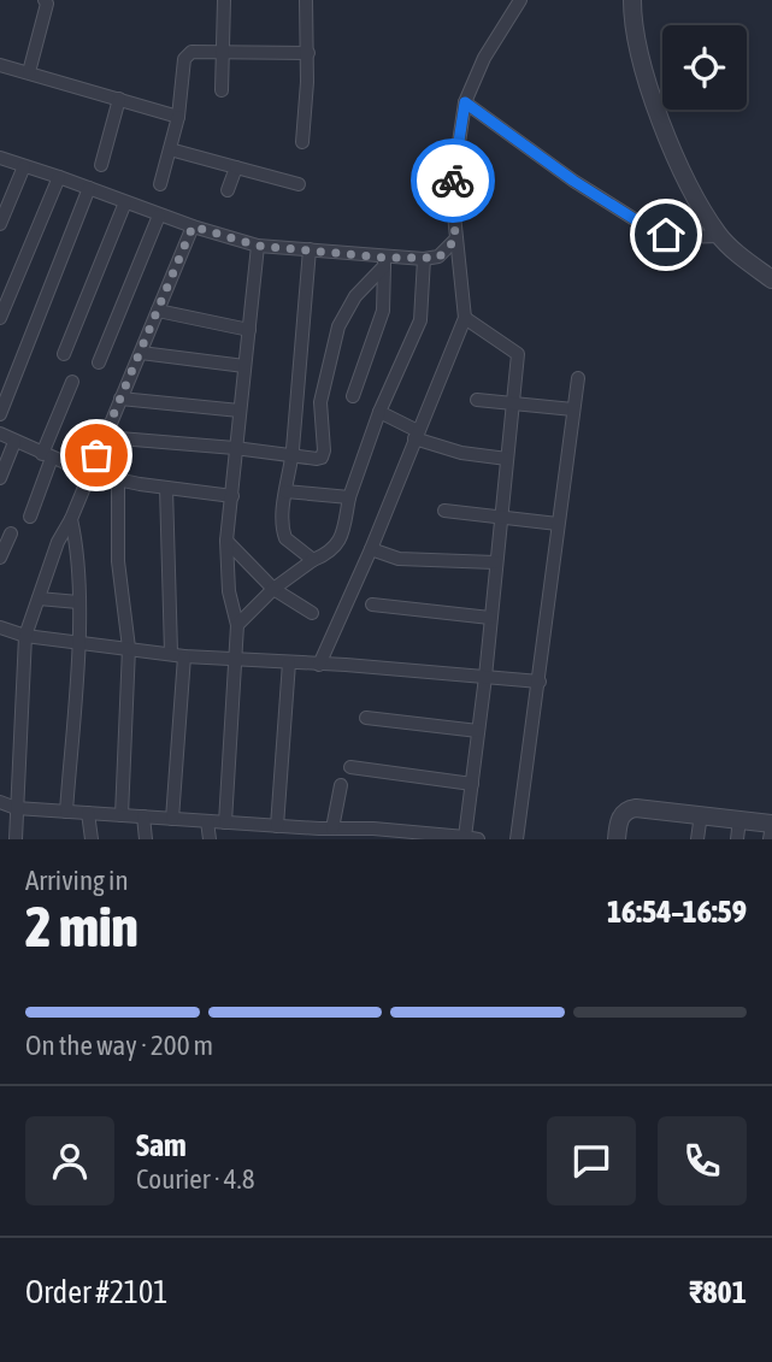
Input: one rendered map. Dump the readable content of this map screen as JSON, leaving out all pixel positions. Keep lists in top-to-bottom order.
{
  "page": {
    "heading": ["2 min", "Arriving in", "16:54–16:59"],
    "panel": [
      "Sam",
      "Courier · 4.8",
      "Order #2101",
      "₹801"
    ],
    "bar": "On the way · 200 m"
  }
}
